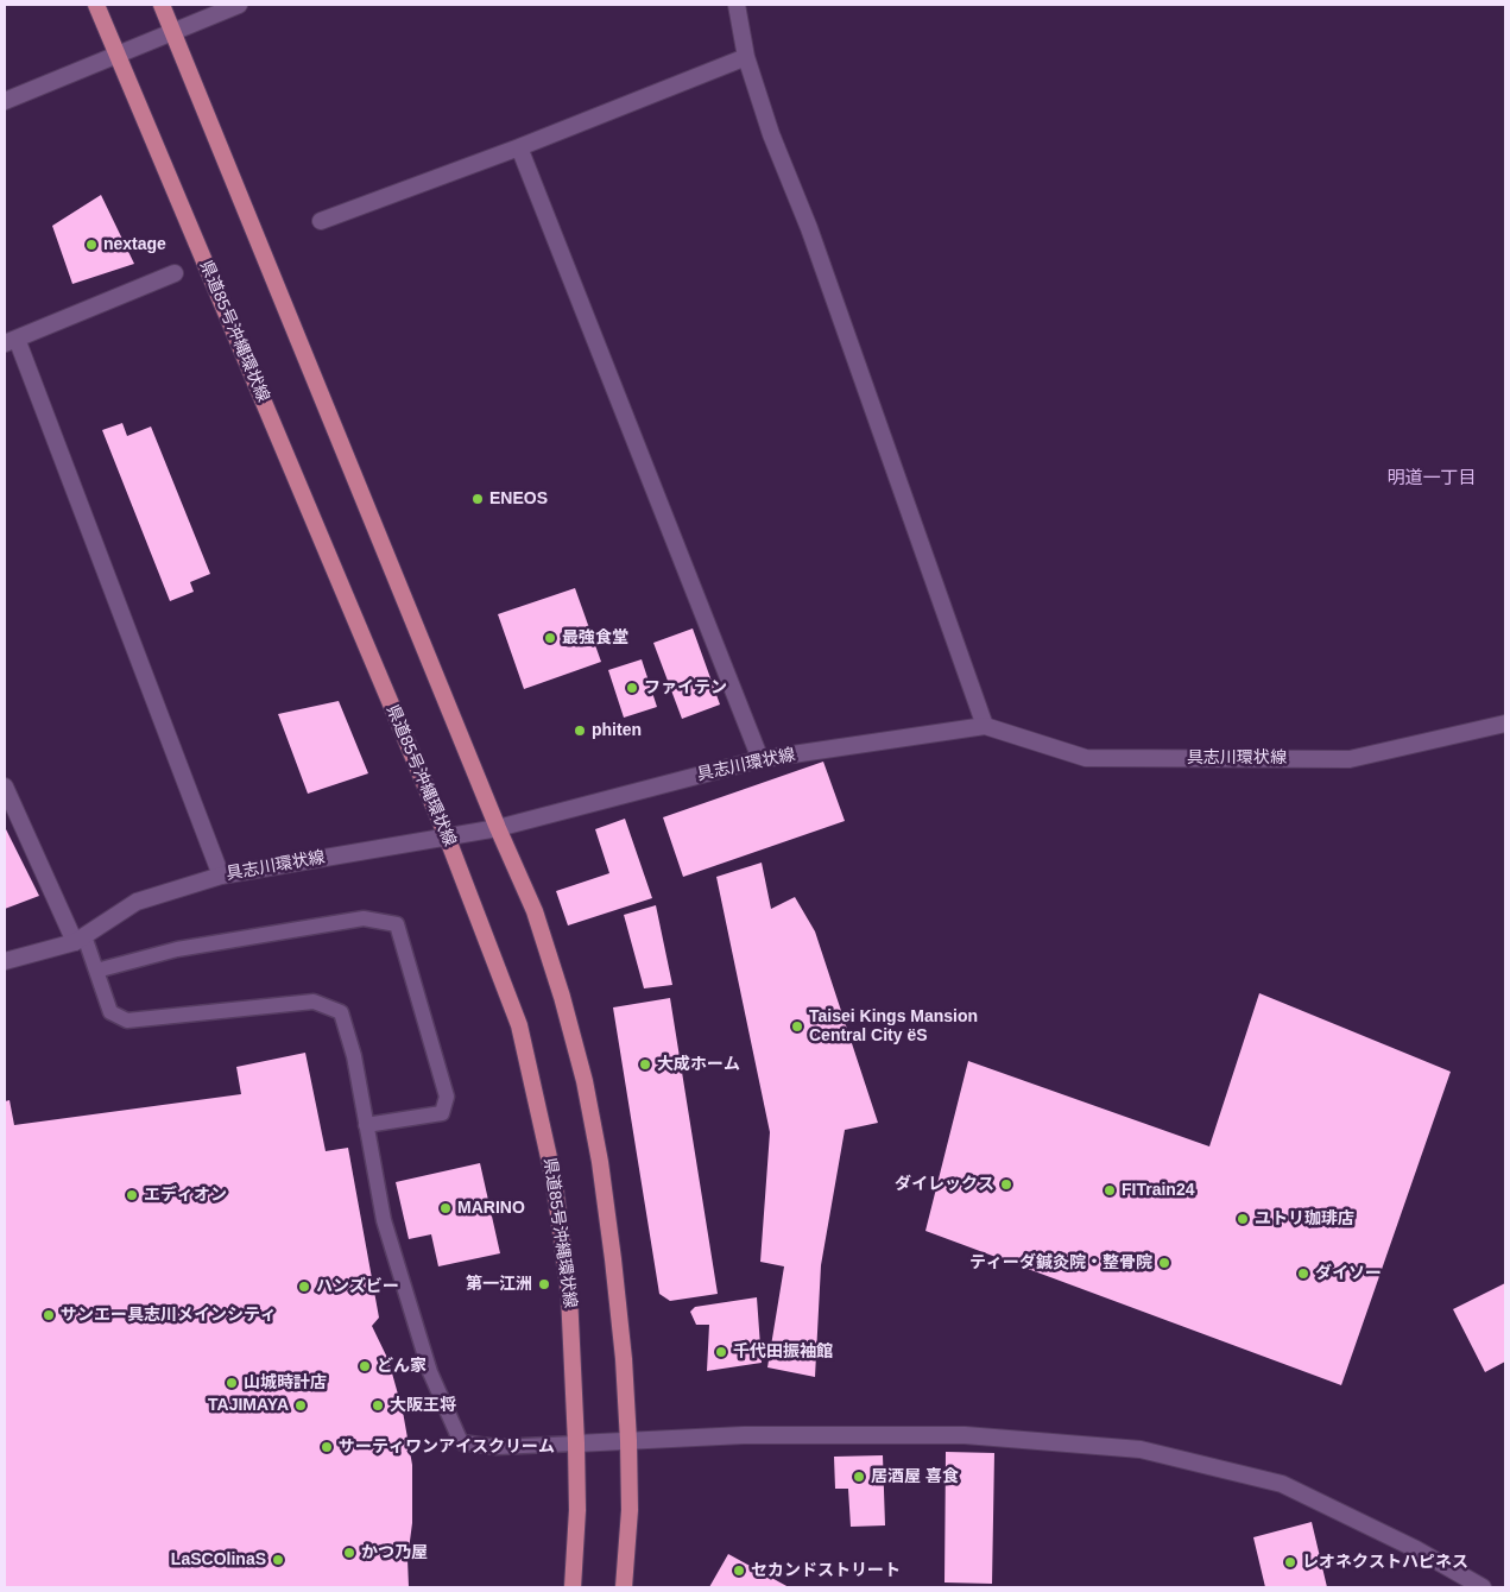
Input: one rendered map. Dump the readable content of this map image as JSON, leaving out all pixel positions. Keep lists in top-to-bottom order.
{
  "streets": {
    "main road": ["県道85号沖縄環状線"],
    "street": ["具志川環状線"]
  },
  "crossings": [
    ["県道85号沖縄環状線", "具志川環状線"]
  ],
  "districts": ["明道一丁目"],
  "places": [
    "nextage",
    "ENEOS",
    "最強食堂",
    "ファイテン",
    "phiten",
    "Taisei Kings Mansion Central City ëS",
    "大成ホーム",
    "ダイレックス",
    "FITrain24",
    "エディオン",
    "MARINO",
    "ユトリ珈琲店",
    "ティーダ鍼灸院・整骨院",
    "ダイソー",
    "第一江洲",
    "ハンズビー",
    "サンエー具志川メインシティ",
    "千代田振袖館",
    "どん家",
    "山城時計店",
    "TAJIMAYA",
    "大阪王将",
    "サーティワンアイスクリーム",
    "居酒屋 喜食",
    "かつ乃屋",
    "LaSCOlinaS",
    "レオネクストハピネス",
    "セカンドストリート"
  ]
}
